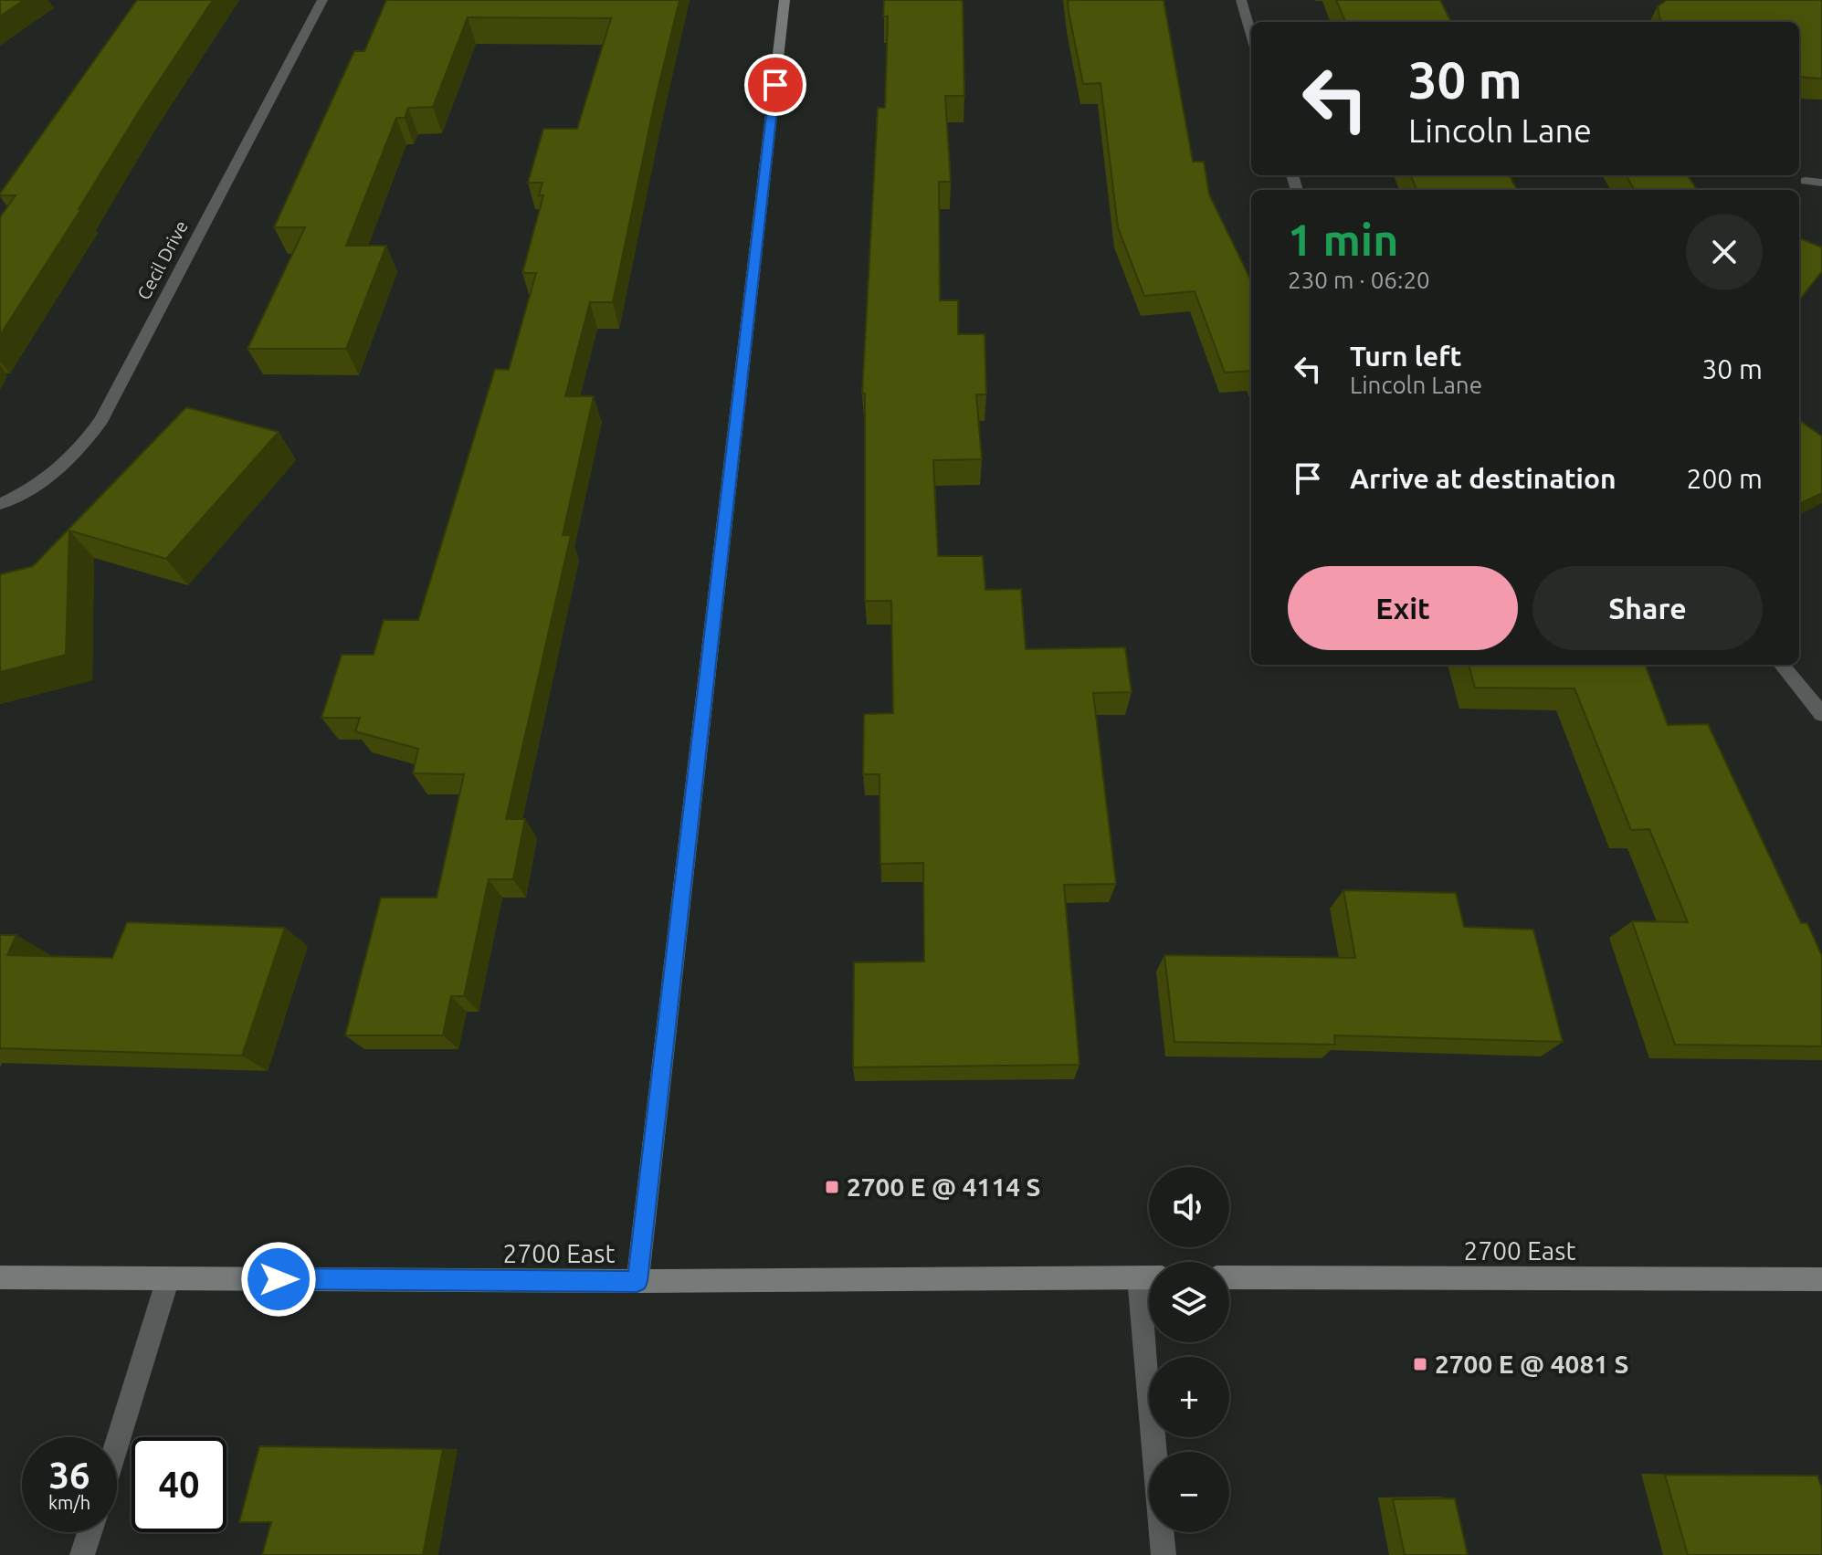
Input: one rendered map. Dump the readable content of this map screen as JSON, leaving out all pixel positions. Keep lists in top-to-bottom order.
{
  "streets": {
    "street": ["Cecil Drive", "2700 East"]
  },
  "places": {
    "transit": ["2700 E @ 4114 S", "2700 E @ 4081 S"]
  },
  "page": {
    "turn": ["30 m", "Lincoln Lane"],
    "heading": ["1 min", "230 m · 06:20"],
    "list": [
      {
        "name": "Turn left",
        "note": "Lincoln Lane",
        "value": "30 m"
      },
      {
        "name": "Arrive at destination",
        "value": "200 m"
      }
    ],
    "buttons": ["Exit", "Share"],
    "map_buttons": ["+", "−"],
    "speed": "36 km/h",
    "limit": "40"
  }
}
